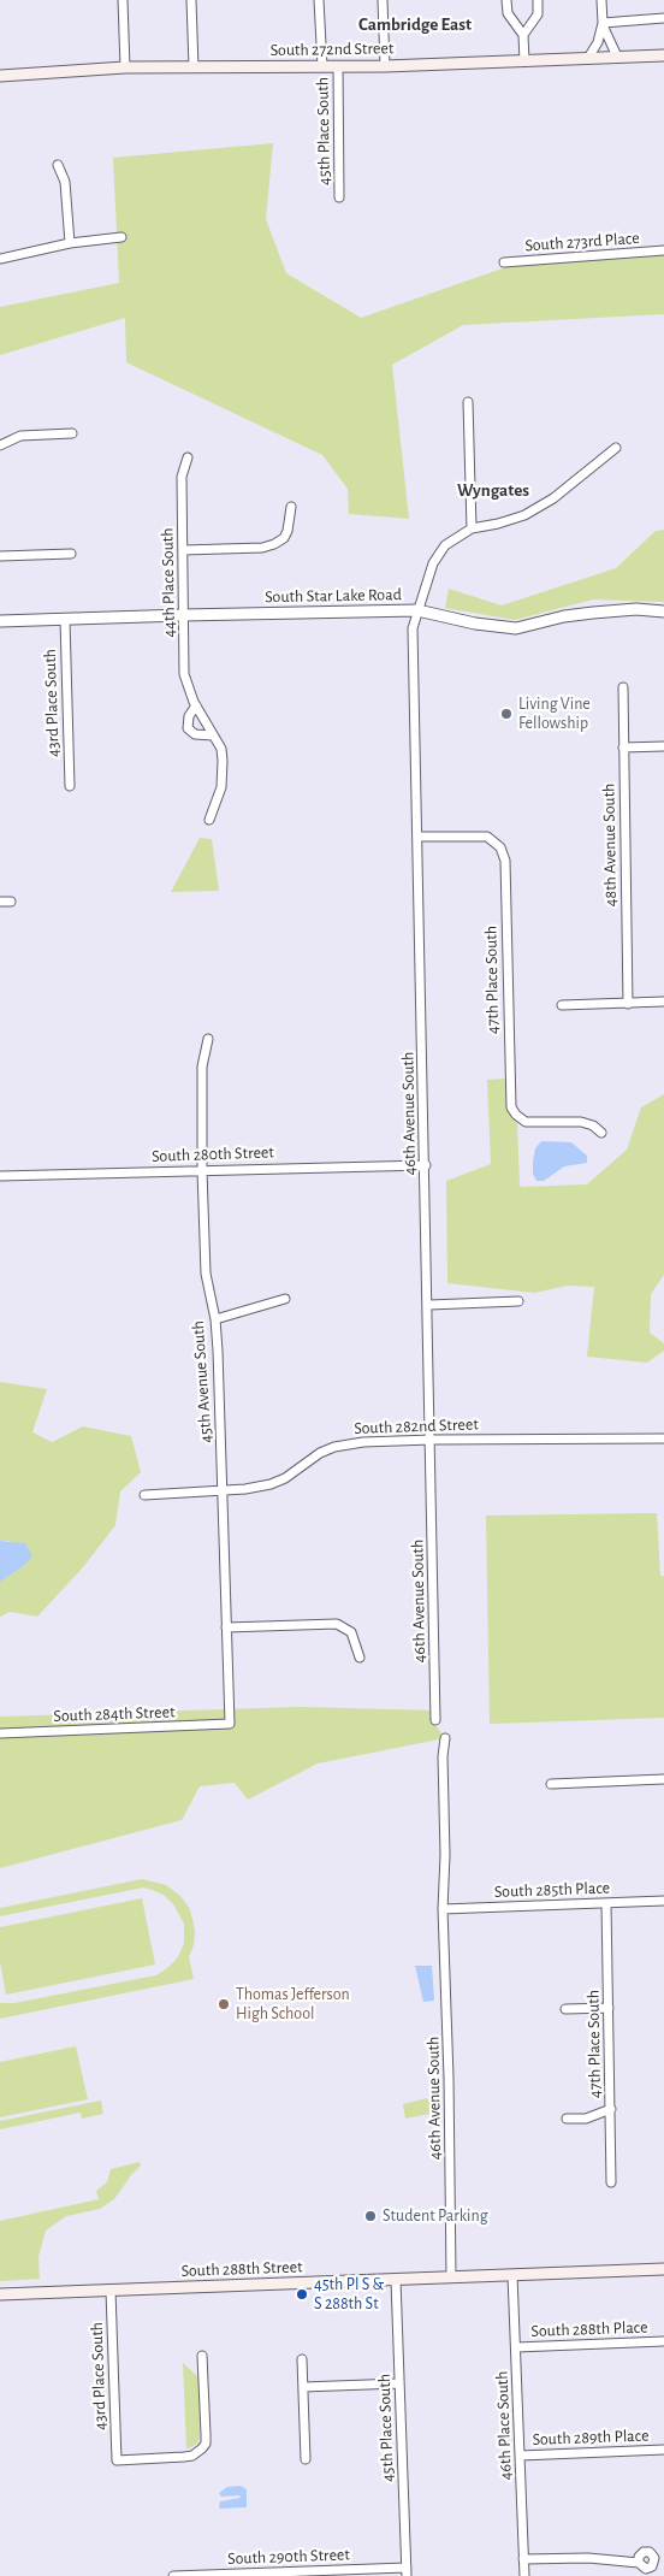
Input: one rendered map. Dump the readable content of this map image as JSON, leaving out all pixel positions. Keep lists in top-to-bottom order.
{
  "streets": {
    "main road": ["South 272nd Street", "South 288th Street"],
    "street": [
      "45th Place South",
      "South 273rd Place",
      "44th Place South",
      "South Star Lake Road",
      "43rd Place South",
      "48th Avenue South",
      "47th Place South",
      "46th Avenue South",
      "South 280th Street",
      "45th Avenue South",
      "South 282nd Street",
      "South 284th Street",
      "South 285th Place",
      "South 288th Place",
      "46th Place South",
      "South 289th Place",
      "South 290th Street"
    ]
  },
  "crossings": [
    ["South 272nd Street", "45th Place South"],
    ["45th Place South", "South 288th Street"],
    ["45th Place South", "South 290th Street"],
    ["44th Place South", "South Star Lake Road"],
    ["South Star Lake Road", "43rd Place South"],
    ["South Star Lake Road", "46th Avenue South"],
    ["43rd Place South", "South 288th Street"],
    ["47th Place South", "46th Avenue South"],
    ["47th Place South", "South 285th Place"],
    ["46th Avenue South", "South 280th Street"],
    ["46th Avenue South", "South 282nd Street"],
    ["46th Avenue South", "South 285th Place"],
    ["46th Avenue South", "South 288th Street"],
    ["South 280th Street", "45th Avenue South"],
    ["45th Avenue South", "South 282nd Street"],
    ["45th Avenue South", "South 284th Street"],
    ["South 288th Street", "46th Place South"],
    ["South 288th Place", "46th Place South"],
    ["46th Place South", "South 289th Place"]
  ],
  "districts": ["Cambridge East", "Wyngates"],
  "places": [
    "Living Vine Fellowship",
    "Thomas Jefferson High School",
    "Student Parking",
    "45th Pl S & S 288th St"
  ]
}
